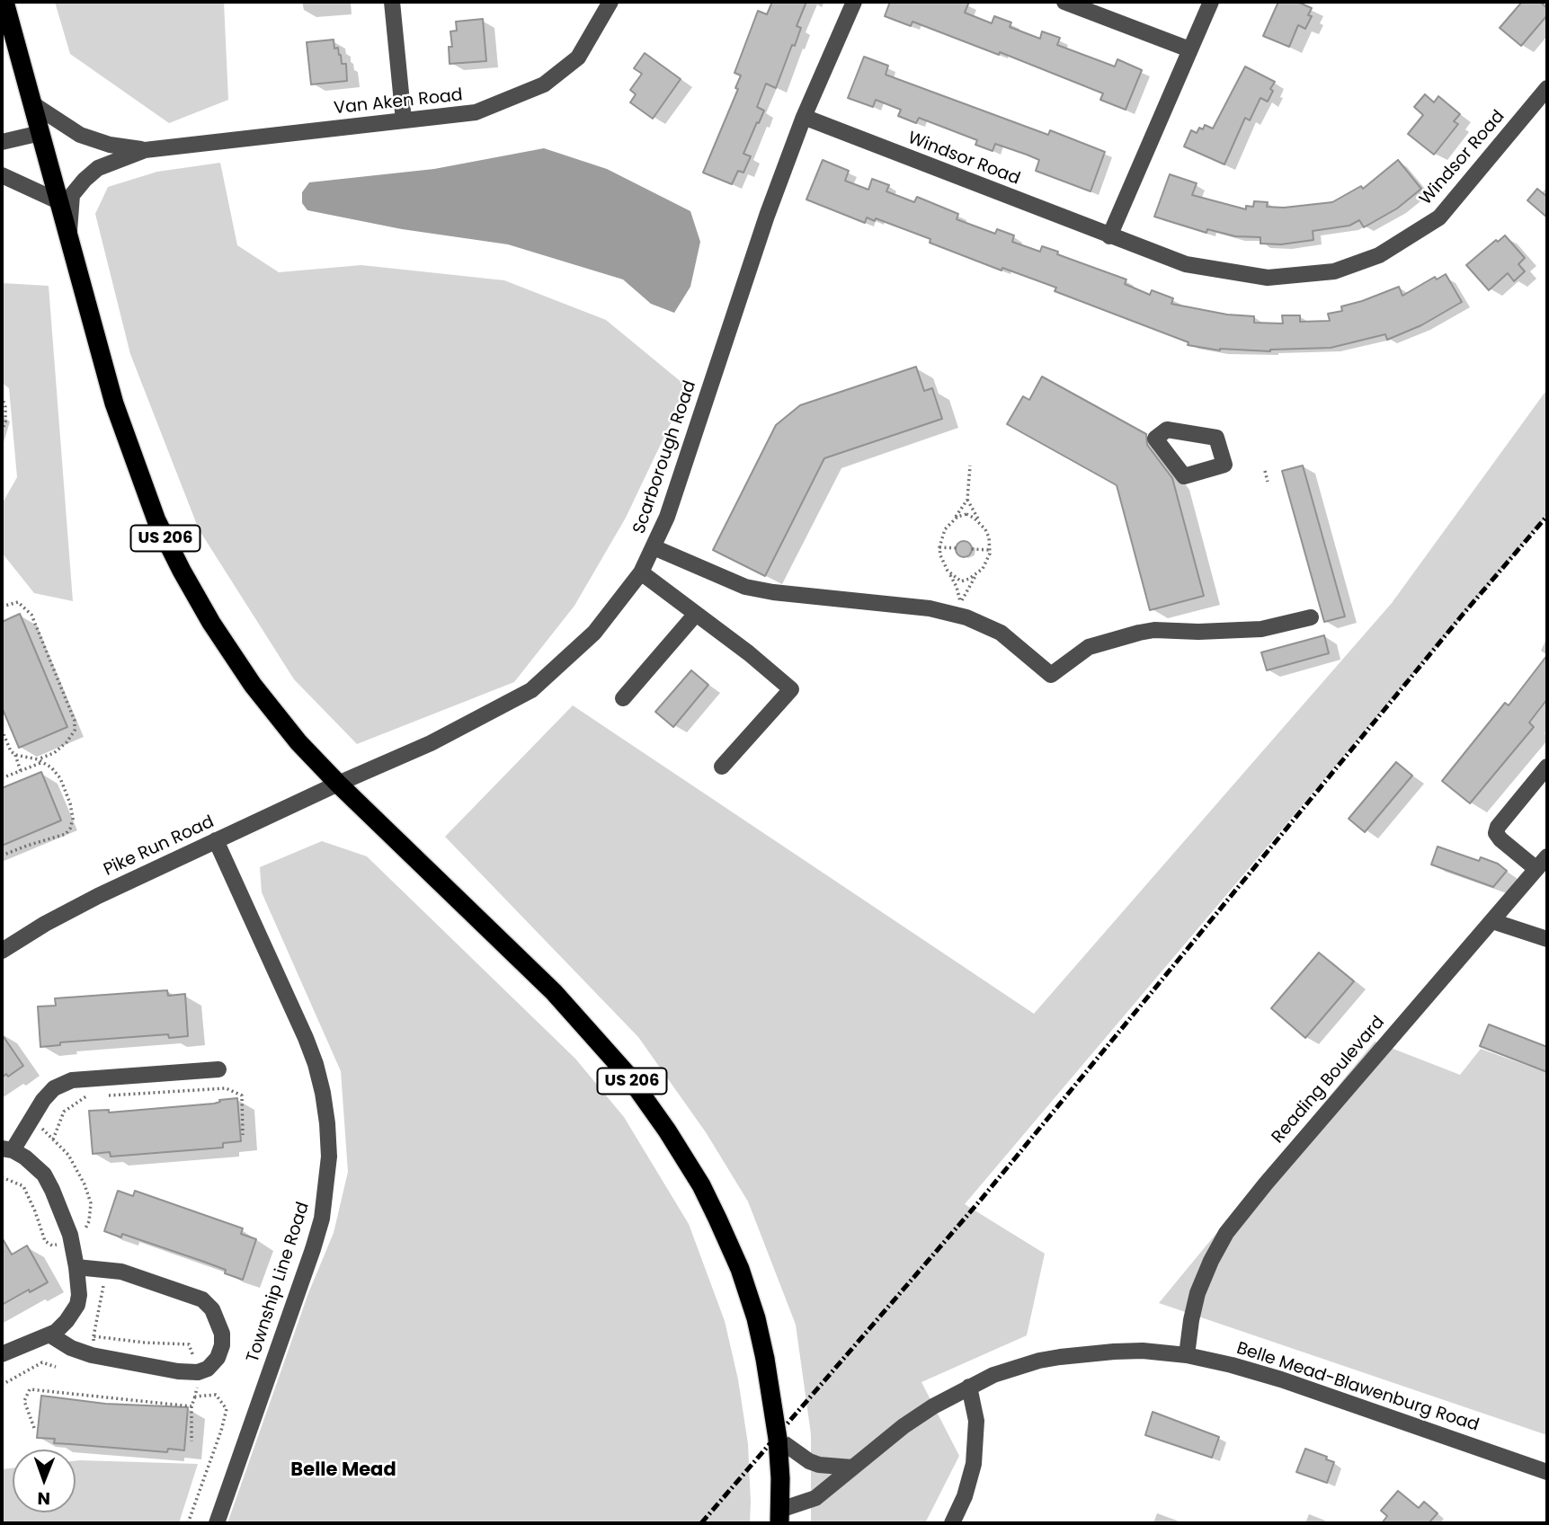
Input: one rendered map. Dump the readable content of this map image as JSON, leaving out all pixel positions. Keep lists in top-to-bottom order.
{
  "streets": {
    "highway": ["US 206"],
    "street": [
      "Van Aken Road",
      "Windsor Road",
      "Scarborough Road",
      "Pike Run Road",
      "Reading Boulevard",
      "Township Line Road",
      "Belle Mead-Blawenburg Road"
    ]
  },
  "crossings": [
    ["Van Aken Road", "US 206"],
    ["Windsor Road", "Scarborough Road"],
    ["Scarborough Road", "US 206"],
    ["Scarborough Road", "Pike Run Road"],
    ["US 206", "Pike Run Road"],
    ["US 206", "Belle Mead-Blawenburg Road"],
    ["Pike Run Road", "Township Line Road"],
    ["Reading Boulevard", "Belle Mead-Blawenburg Road"]
  ],
  "districts": ["Belle Mead"],
  "north": "bottom"
}
